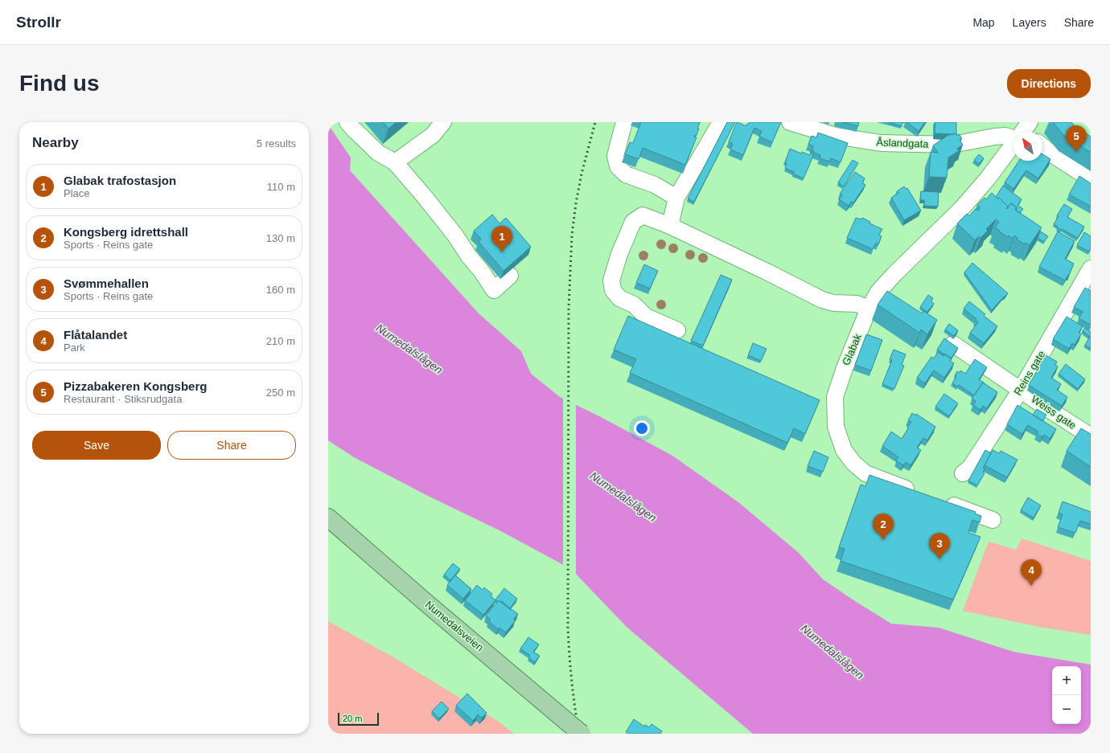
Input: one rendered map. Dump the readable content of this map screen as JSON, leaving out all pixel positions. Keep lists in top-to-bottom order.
{
  "streets": {
    "main road": ["Numedalsveien"],
    "street": [
      "Åslandgata",
      "Glabak",
      "Reins gate",
      "Weiss gate"
    ]
  },
  "crossings": [
    ["Reins gate", "Weiss gate"]
  ],
  "water": ["Numedalslågen"],
  "scale_bar": "20 m",
  "north": "top left",
  "page": {
    "header": "Strollr",
    "nav": ["Map", "Layers", "Share"],
    "buttons": [
      "Directions",
      ["Save", "Share"]
    ],
    "title": "Find us",
    "heading": ["Nearby", "5 results"],
    "pins": [
      "5",
      "1",
      "2",
      "3",
      "4"
    ],
    "list": [
      {
        "mark": "1",
        "name": "Glabak trafostasjon",
        "note": "Place",
        "value": "110 m"
      },
      {
        "mark": "2",
        "name": "Kongsberg idrettshall",
        "note": "Sports · Reins gate",
        "value": "130 m"
      },
      {
        "mark": "3",
        "name": "Svømmehallen",
        "note": "Sports · Reins gate",
        "value": "160 m"
      },
      {
        "mark": "4",
        "name": "Flåtalandet",
        "note": "Park",
        "value": "210 m"
      },
      {
        "mark": "5",
        "name": "Pizzabakeren Kongsberg",
        "note": "Restaurant · Stiksrudgata",
        "value": "250 m"
      }
    ],
    "map_buttons": ["+", "−"],
    "scale": "20 m"
  }
}
